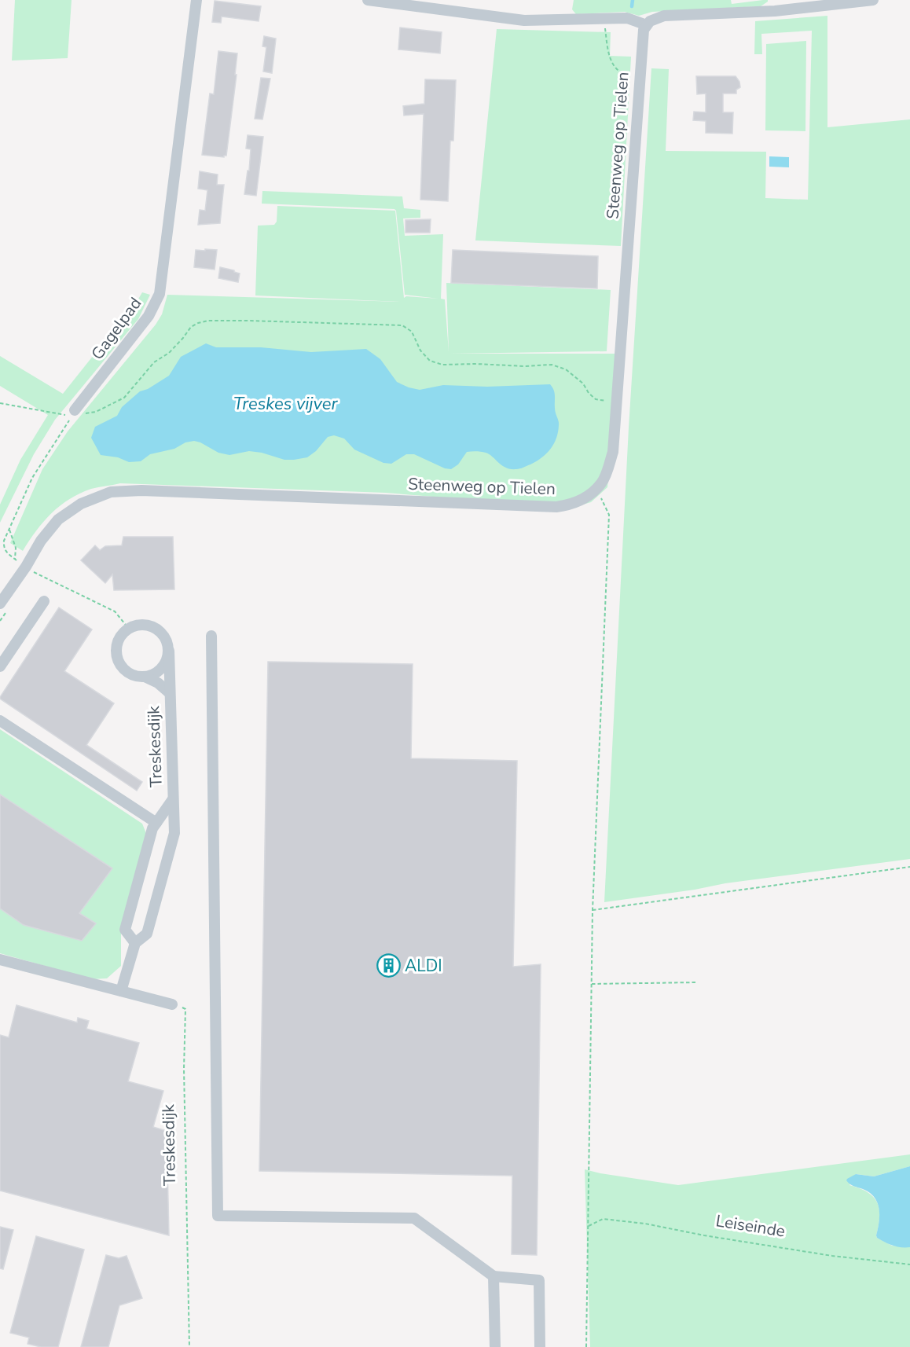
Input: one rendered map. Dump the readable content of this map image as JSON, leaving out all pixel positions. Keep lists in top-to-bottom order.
{
  "streets": {
    "street": ["Steenweg op Tielen", "Gagelpad", "Treskesdijk"],
    "path": ["Leiseinde"]
  },
  "water": ["Treskes vijver"],
  "places": {
    "building": ["ALDI"]
  }
}
